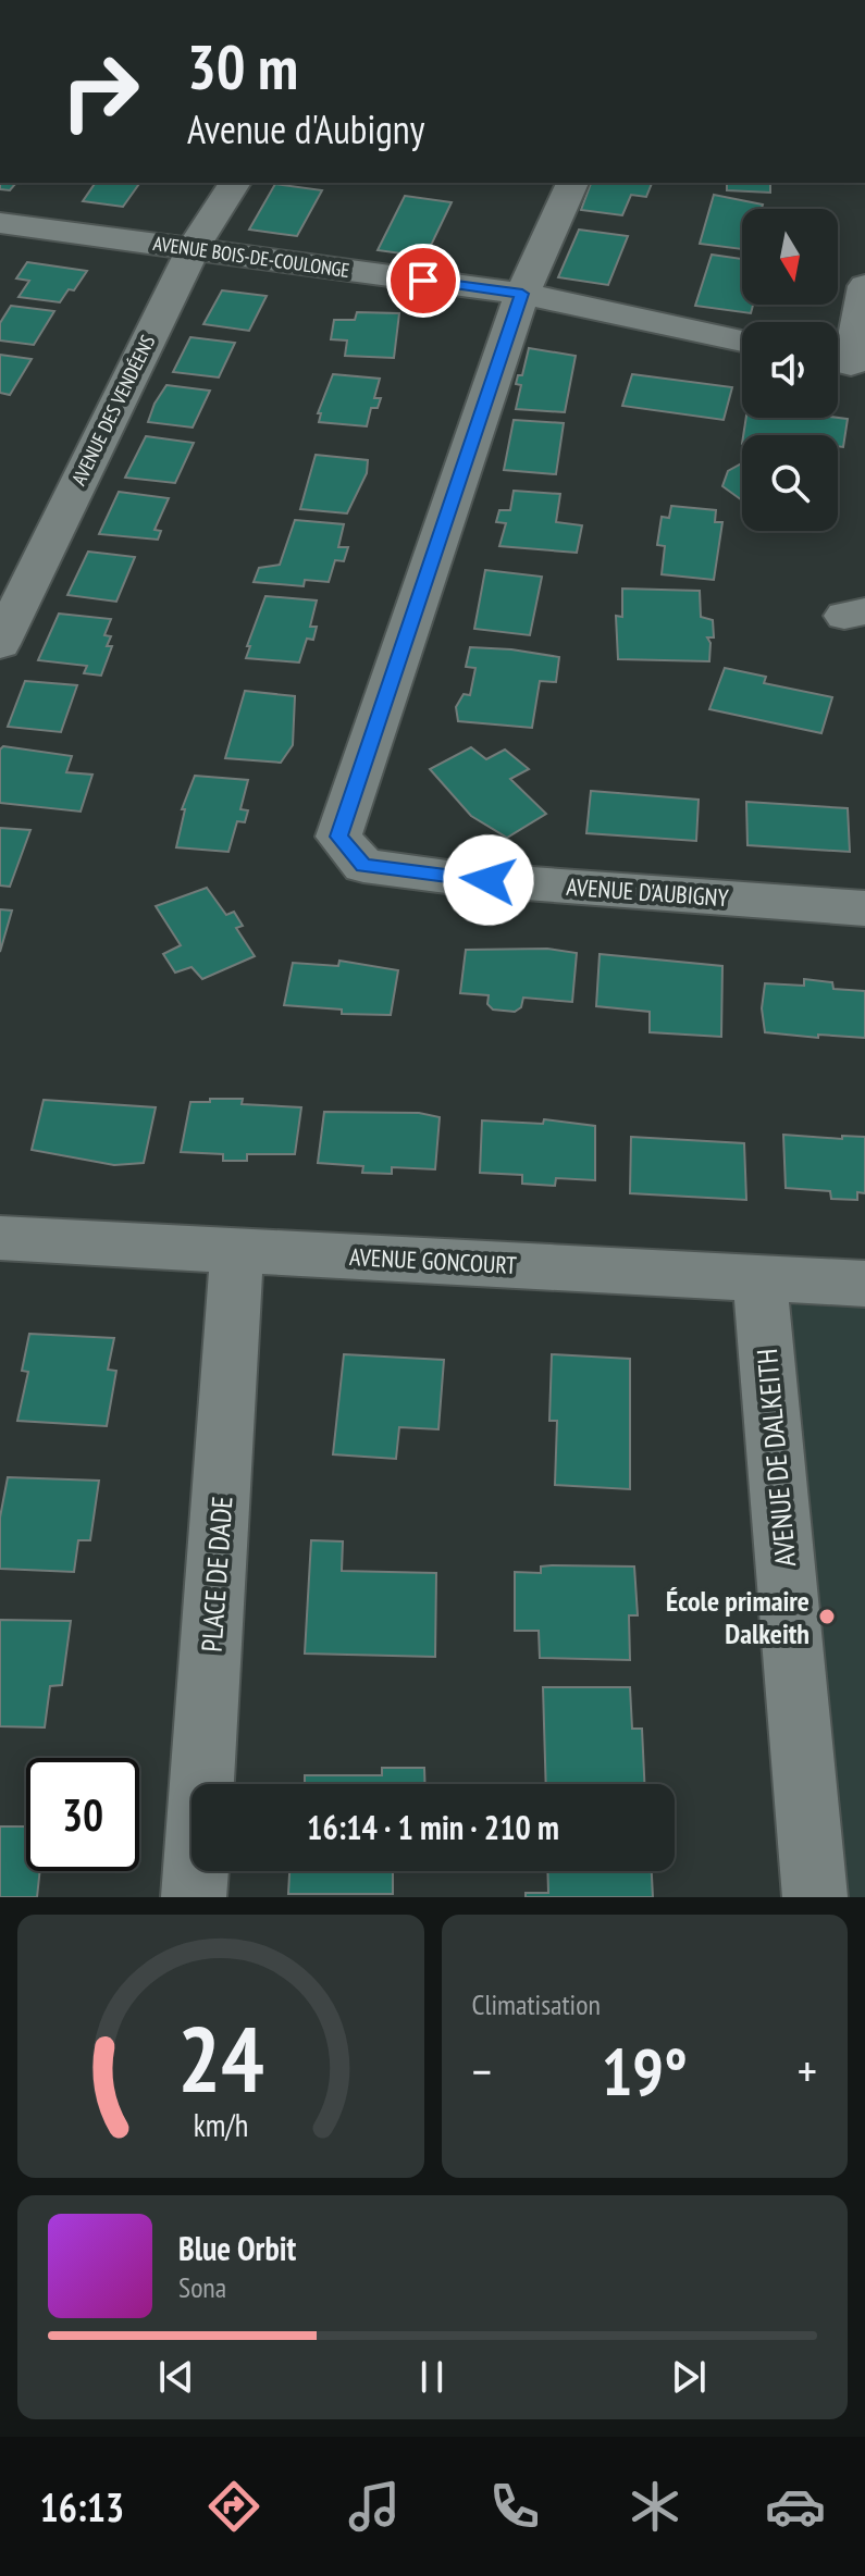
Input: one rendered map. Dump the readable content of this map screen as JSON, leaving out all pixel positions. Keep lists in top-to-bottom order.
{
  "streets": {
    "street": [
      "AVENUE BOIS-DE-COULONGE",
      "AVENUE DES VENDÉENS",
      "AVENUE D'AUBIGNY",
      "AVENUE GONCOURT",
      "AVENUE DE DALKEITH",
      "PLACE DE DADE"
    ]
  },
  "crossings": [
    ["AVENUE BOIS-DE-COULONGE", "AVENUE DES VENDÉENS"],
    ["AVENUE BOIS-DE-COULONGE", "AVENUE D'AUBIGNY"],
    ["AVENUE GONCOURT", "AVENUE DE DALKEITH"],
    ["AVENUE GONCOURT", "PLACE DE DADE"]
  ],
  "places": ["École primaire Dalkeith"],
  "north": "bottom",
  "page": {
    "turn": ["30 m", "Avenue d'Aubigny"],
    "limit": "30",
    "trip": "16:14 · 1 min · 210 m",
    "tile": "Climatisation",
    "heat": ["−", "19°", "+"],
    "song": ["Blue Orbit", "Sona"],
    "tabs": "16:13",
    "gauge": ["24", "km/h"]
  }
}
